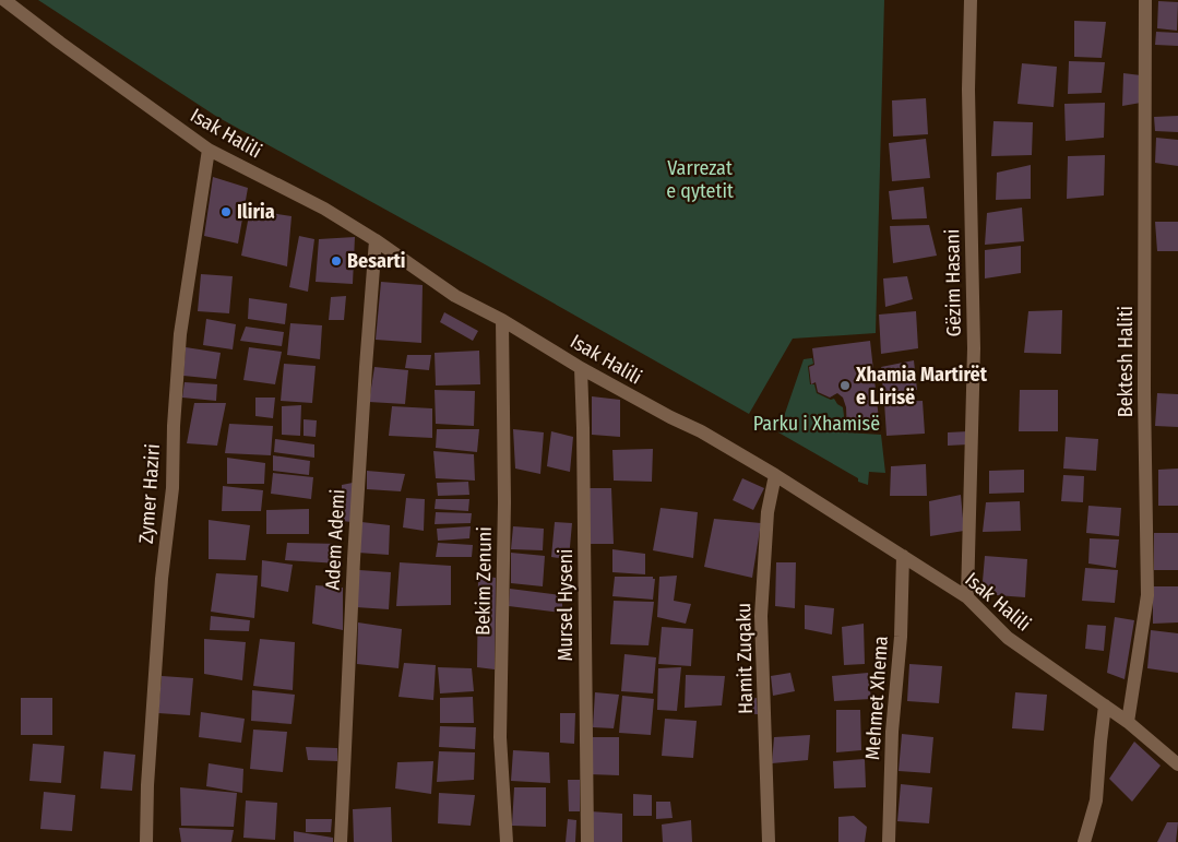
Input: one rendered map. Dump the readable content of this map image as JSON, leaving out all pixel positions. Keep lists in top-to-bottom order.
{
  "streets": {
    "street": [
      "Isak Halili",
      "Gëzim Hasani",
      "Bektesh Haliti",
      "Zymer Haziri",
      "Adem Ademi",
      "Bekim Zenuni",
      "Mursel Hyseni",
      "Hamit Zuqaku",
      "Mehmet Xhema"
    ]
  },
  "crossings": [
    ["Isak Halili", "Gëzim Hasani"],
    ["Isak Halili", "Bektesh Haliti"],
    ["Isak Halili", "Zymer Haziri"],
    ["Isak Halili", "Adem Ademi"],
    ["Isak Halili", "Bekim Zenuni"],
    ["Isak Halili", "Mursel Hyseni"],
    ["Isak Halili", "Hamit Zuqaku"],
    ["Isak Halili", "Mehmet Xhema"]
  ],
  "parks": ["Varrezat e qytetit", "Parku i Xhamisë"],
  "places": ["Iliria", "Besarti", "Xhamia Martirët e Lirisë"]
}
